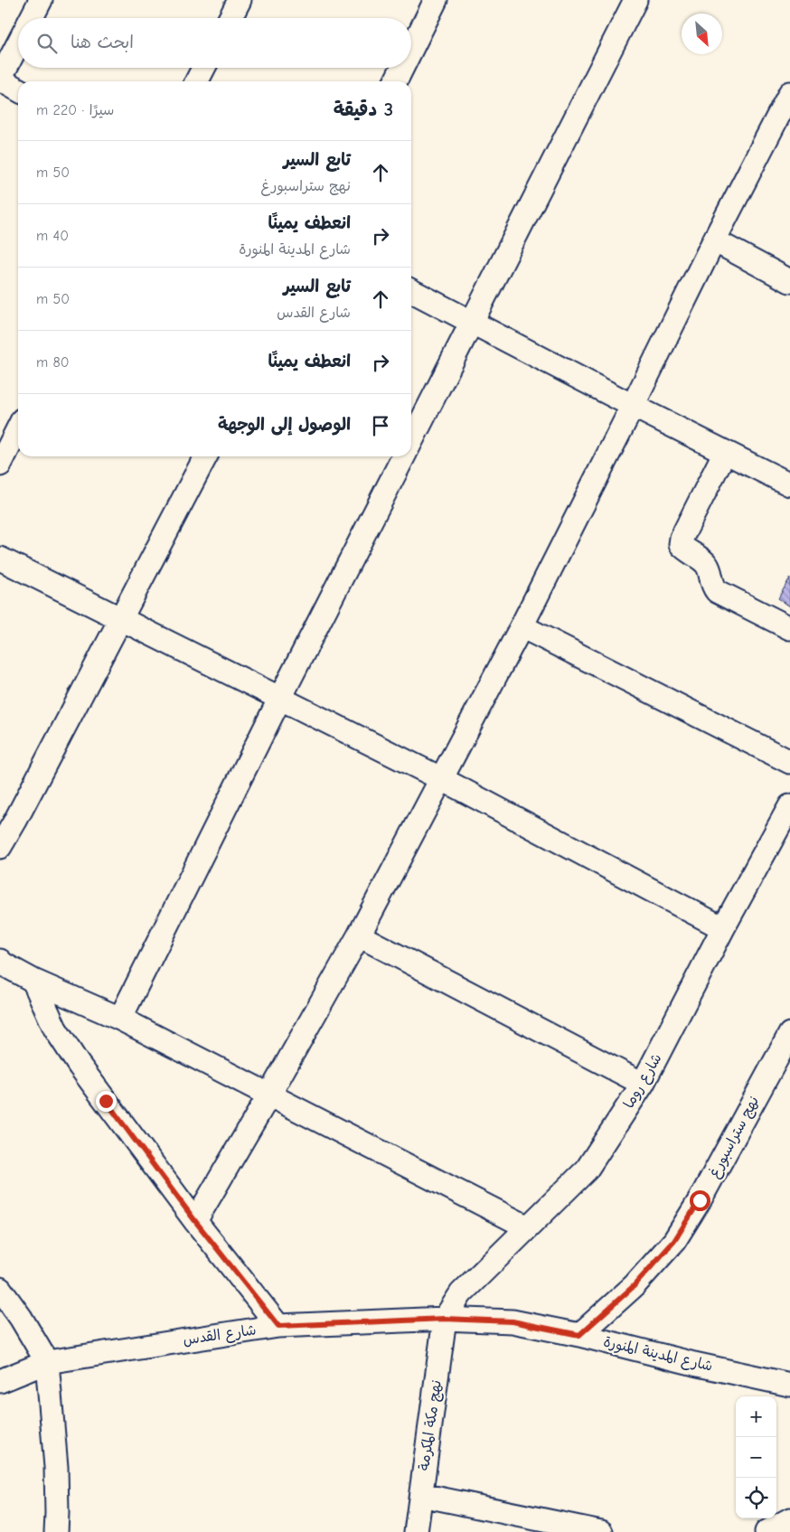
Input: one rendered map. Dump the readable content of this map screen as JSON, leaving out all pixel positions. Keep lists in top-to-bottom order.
{
  "streets": {
    "street": [
      "شارع روما",
      "نهج ستراسبورغ",
      "شارع القدس",
      "شارع المدينة المنورة",
      "نهج مكة المكرمة"
    ]
  },
  "crossings": [
    ["شارع روما", "شارع القدس"],
    ["شارع روما", "شارع المدينة المنورة"],
    ["شارع روما", "نهج مكة المكرمة"],
    ["نهج ستراسبورغ", "شارع المدينة المنورة"],
    ["شارع القدس", "شارع المدينة المنورة"],
    ["شارع القدس", "نهج مكة المكرمة"],
    ["شارع المدينة المنورة", "نهج مكة المكرمة"]
  ],
  "north": "bottom right",
  "page": {
    "search": "ابحث هنا",
    "heading": ["3 دقيقة", "سيرًا · 220 m"],
    "list": [
      ["تابع السير", "نهج ستراسبورغ", "50 m"],
      ["انعطف يمينًا", "شارع المدينة المنورة", "40 m"],
      ["تابع السير", "شارع القدس", "50 m"],
      ["انعطف يمينًا", "80 m"],
      "الوصول إلى الوجهة"
    ],
    "map_buttons": ["+", "−"]
  }
}
